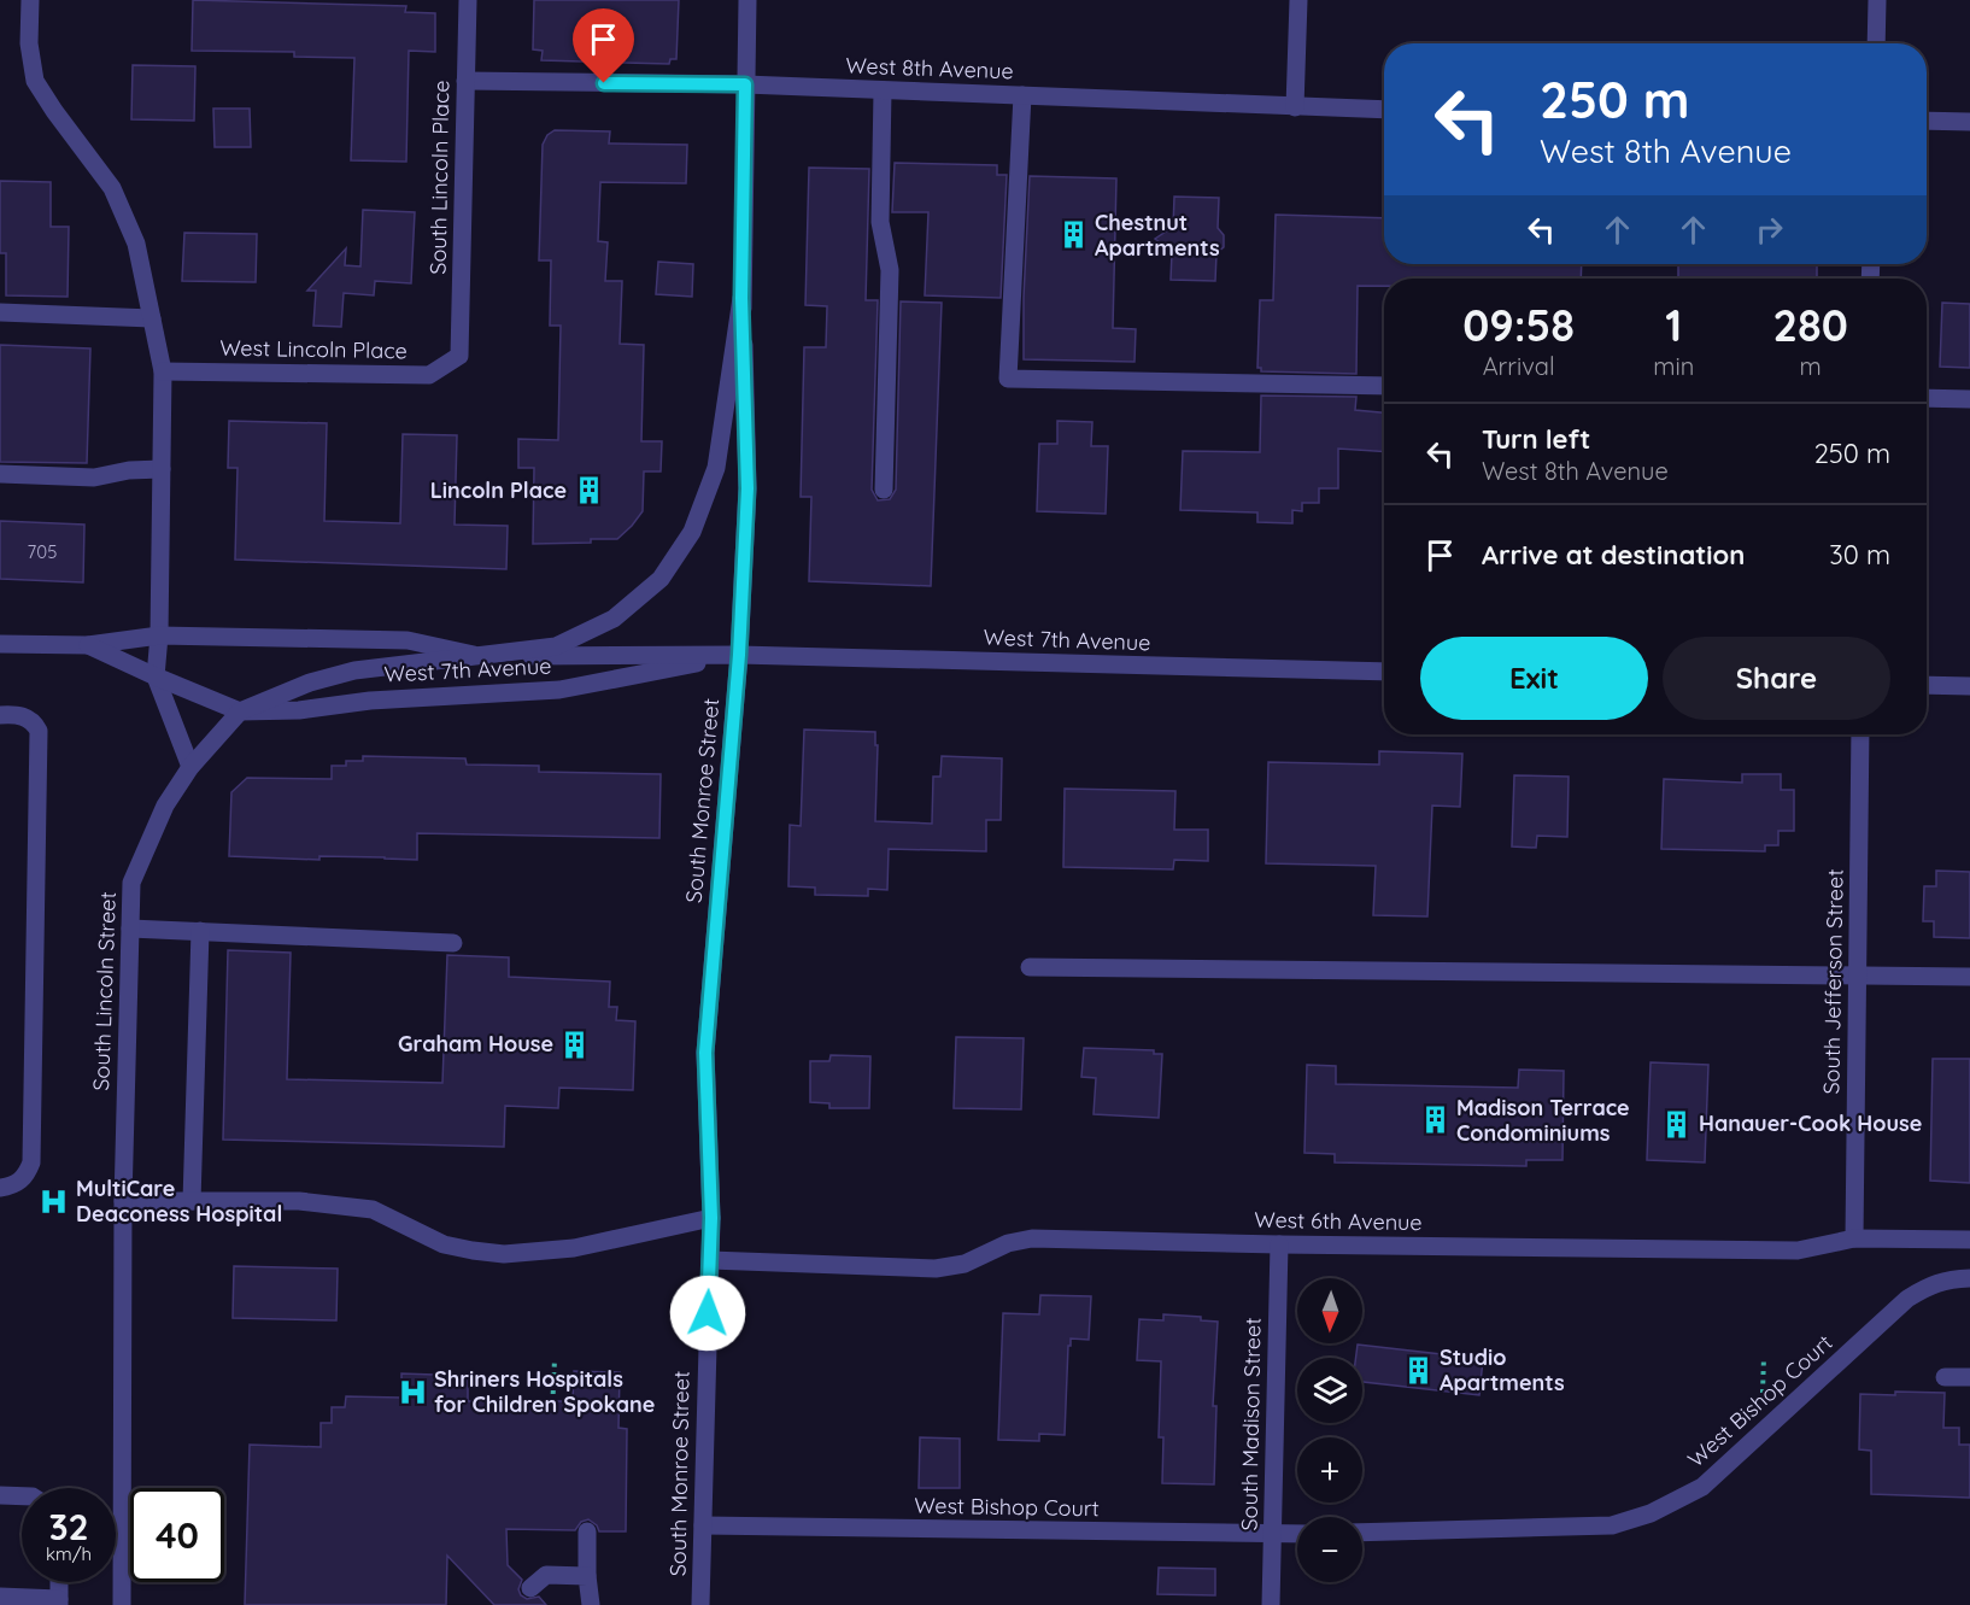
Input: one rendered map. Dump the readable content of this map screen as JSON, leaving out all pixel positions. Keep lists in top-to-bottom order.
{
  "streets": {
    "street": [
      "West 8th Avenue",
      "South Lincoln Place",
      "West Lincoln Place",
      "West 7th Avenue",
      "South Monroe Street",
      "South Jefferson Street",
      "South Lincoln Street",
      "West 6th Avenue",
      "West Bishop Court",
      "South Madison Street"
    ]
  },
  "crossings": [
    ["West 8th Avenue", "South Lincoln Place"],
    ["West 8th Avenue", "South Monroe Street"],
    ["South Lincoln Place", "West Lincoln Place"],
    ["West 7th Avenue", "South Monroe Street"],
    ["West 7th Avenue", "South Lincoln Street"],
    ["South Monroe Street", "West 6th Avenue"],
    ["South Monroe Street", "West Bishop Court"],
    ["South Jefferson Street", "West 6th Avenue"],
    ["West 6th Avenue", "South Madison Street"],
    ["West Bishop Court", "South Madison Street"]
  ],
  "places": {
    "building": [
      "Chestnut Apartments",
      "Lincoln Place",
      "Graham House",
      "Madison Terrace Condominiums",
      "Hanauer-Cook House",
      "Studio Apartments"
    ],
    "hospital": ["MultiCare Deaconess Hospital", "Shriners Hospitals for Children Spokane"]
  },
  "house_numbers": ["705"],
  "north": "bottom",
  "page": {
    "turn": ["250 m", "West 8th Avenue"],
    "eta": [
      "09:58",
      "Arrival",
      "1",
      "min",
      "280",
      "m"
    ],
    "list": [
      {
        "name": "Turn left",
        "note": "West 8th Avenue",
        "value": "250 m"
      },
      {
        "name": "Arrive at destination",
        "value": "30 m"
      }
    ],
    "buttons": ["Exit", "Share"],
    "map_buttons": ["+", "−"],
    "speed": "32 km/h",
    "limit": "40"
  }
}
